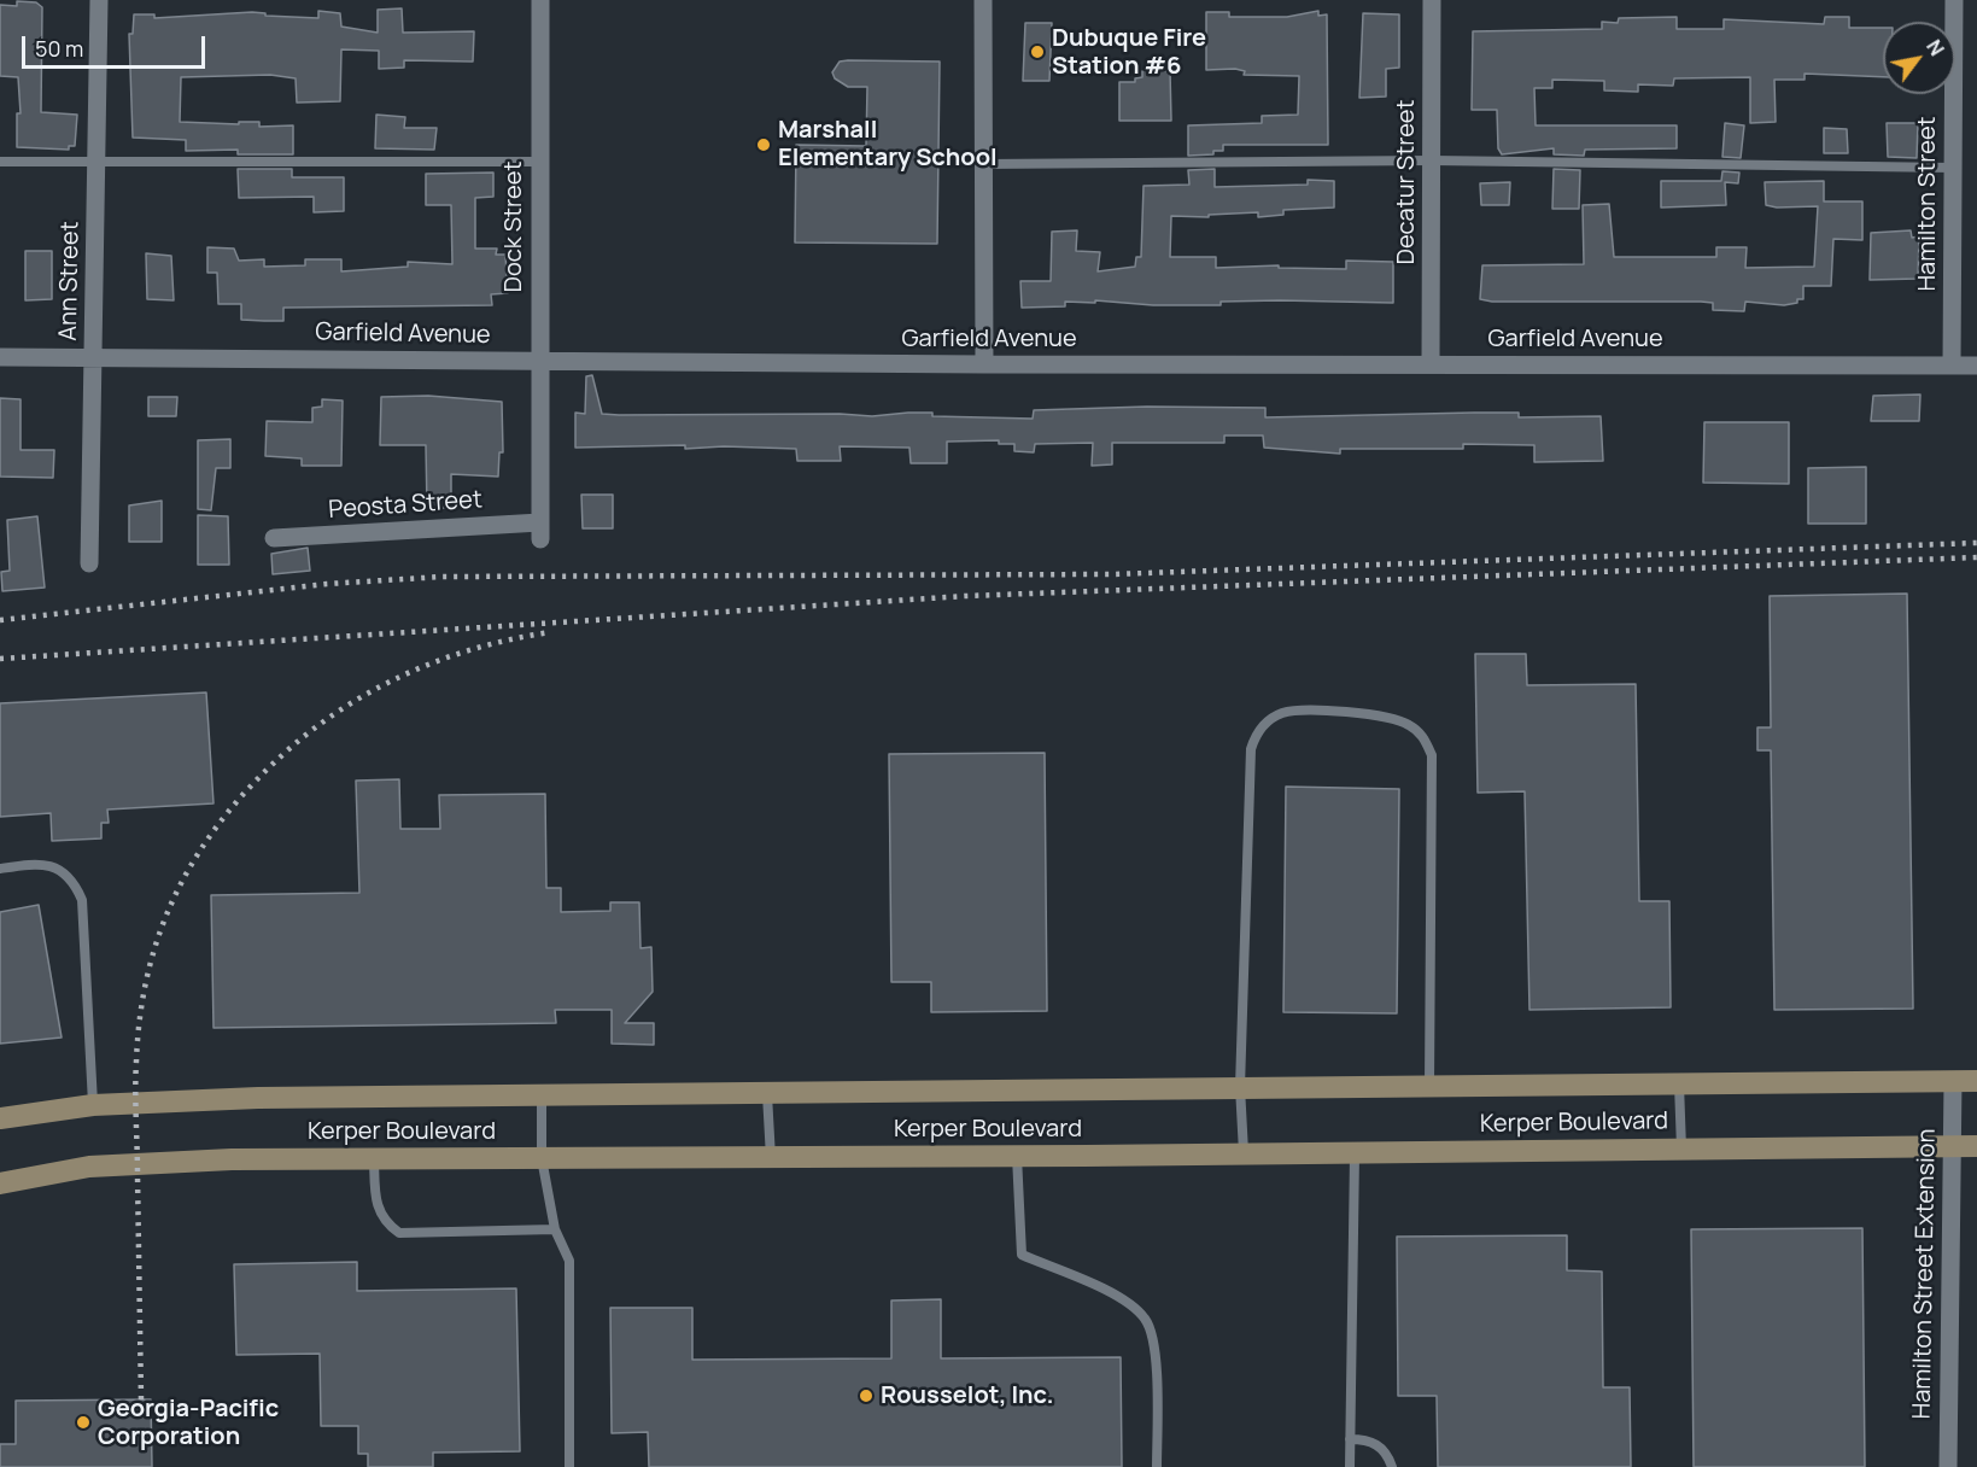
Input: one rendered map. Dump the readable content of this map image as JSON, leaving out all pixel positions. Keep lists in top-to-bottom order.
{
  "streets": {
    "street": [
      "Decatur Street",
      "Hamilton Street",
      "Dock Street",
      "Ann Street",
      "Garfield Avenue",
      "Peosta Street",
      "Kerper Boulevard",
      "Hamilton Street Extension"
    ]
  },
  "crossings": [
    ["Decatur Street", "Garfield Avenue"],
    ["Hamilton Street", "Garfield Avenue"],
    ["Dock Street", "Garfield Avenue"],
    ["Dock Street", "Peosta Street"],
    ["Ann Street", "Garfield Avenue"],
    ["Kerper Boulevard", "Hamilton Street Extension"]
  ],
  "places": [
    "Dubuque Fire Station #6",
    "Marshall Elementary School",
    "Rousselot, Inc.",
    "Georgia-Pacific Corporation"
  ],
  "scale_bar": "50 m",
  "north": "top right"
}
